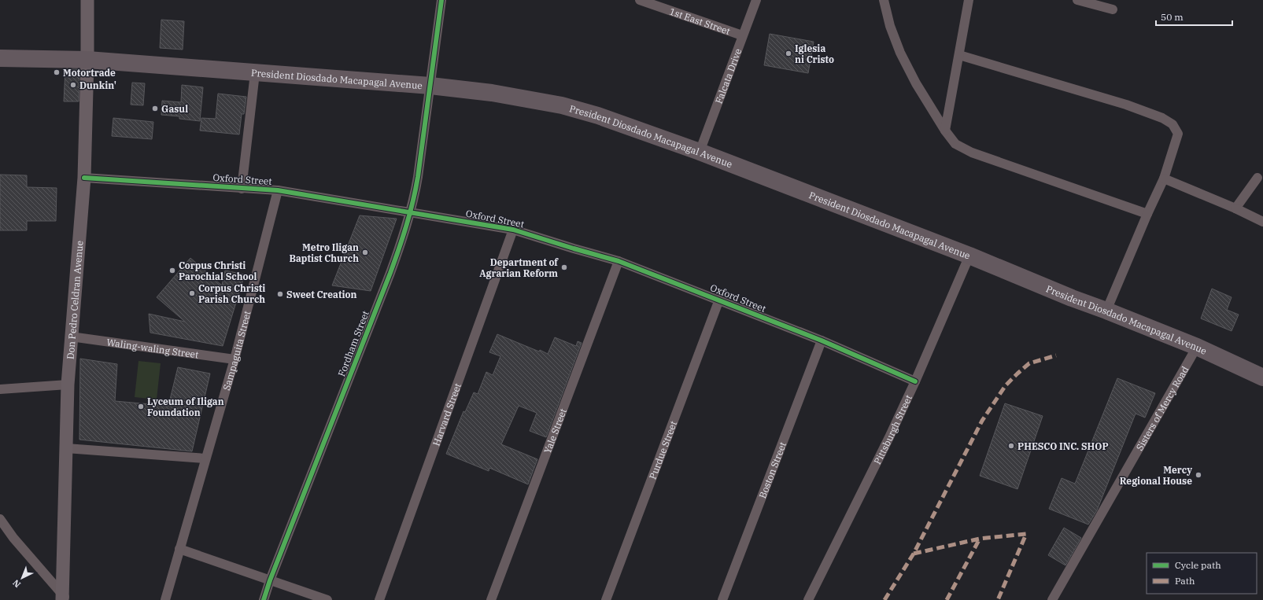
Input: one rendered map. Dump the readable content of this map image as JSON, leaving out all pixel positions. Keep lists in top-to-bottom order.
{
  "streets": {
    "highway": ["President Diosdado Macapagal Avenue"],
    "main road": ["Don Pedro Celdran Avenue"],
    "street": [
      "1st East Street",
      "Falcata Drive",
      "Oxford Street",
      "Fordham Street",
      "Waling-waling Street",
      "Sampaguita Street",
      "Sisters of Mercy Road",
      "Harvard Street",
      "Pittsburgh Street",
      "Yale Street",
      "Purdue Street",
      "Boston Street"
    ]
  },
  "crossings": [
    ["1st East Street", "Falcata Drive"],
    ["Falcata Drive", "President Diosdado Macapagal Avenue"],
    ["President Diosdado Macapagal Avenue", "Don Pedro Celdran Avenue"],
    ["President Diosdado Macapagal Avenue", "Fordham Street"],
    ["President Diosdado Macapagal Avenue", "Sisters of Mercy Road"],
    ["President Diosdado Macapagal Avenue", "Pittsburgh Street"],
    ["Oxford Street", "Don Pedro Celdran Avenue"],
    ["Oxford Street", "Fordham Street"],
    ["Oxford Street", "Sampaguita Street"],
    ["Oxford Street", "Harvard Street"],
    ["Oxford Street", "Pittsburgh Street"],
    ["Oxford Street", "Yale Street"],
    ["Oxford Street", "Purdue Street"],
    ["Oxford Street", "Boston Street"],
    ["Don Pedro Celdran Avenue", "Waling-waling Street"],
    ["Waling-waling Street", "Sampaguita Street"]
  ],
  "places": [
    "Iglesia ni Cristo",
    "Motortrade",
    "Dunkin'",
    "Gasul",
    "Metro Iligan Baptist Church",
    "Department of Agrarian Reform",
    "Corpus Christi Parochial School",
    "Corpus Christi Parish Church",
    "Sweet Creation",
    "Lyceum of Iligan Foundation",
    "PHESCO INC. SHOP",
    "Mercy Regional House"
  ],
  "legend": ["Cycle path", "Path"],
  "scale_bar": "50 m",
  "north": "bottom left"
}
